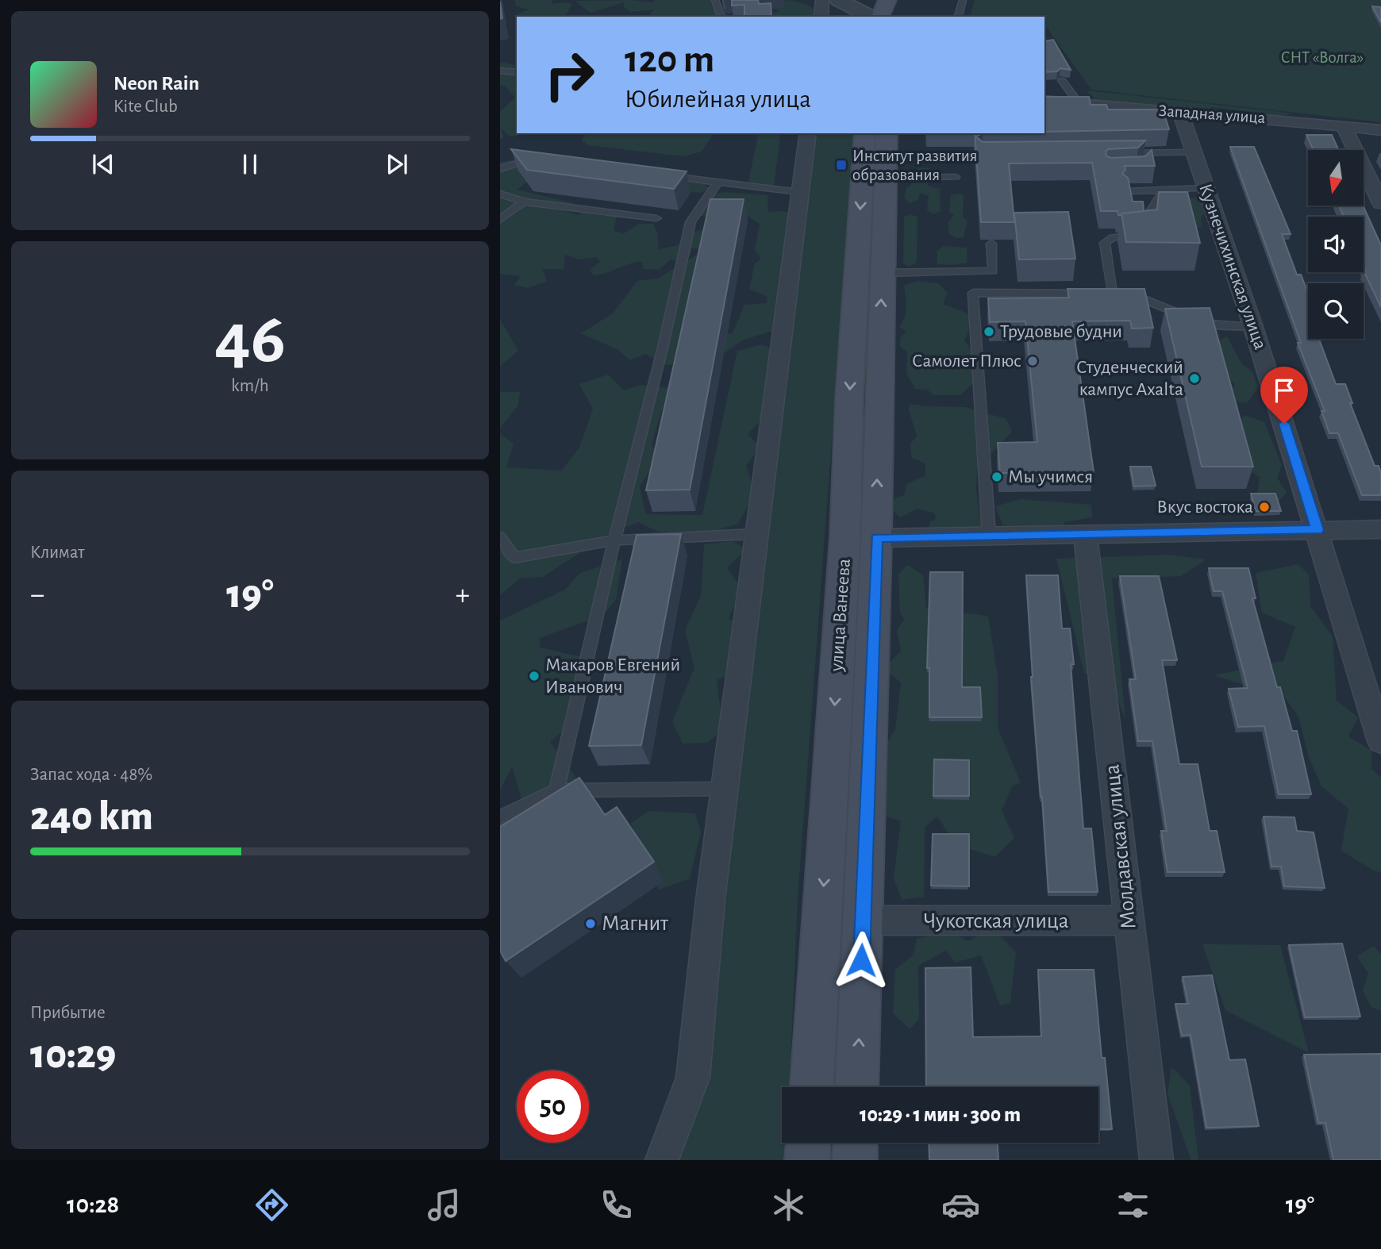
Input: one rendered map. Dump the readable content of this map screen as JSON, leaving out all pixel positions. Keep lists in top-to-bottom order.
{
  "streets": {
    "main road": ["улица Ванеева"],
    "street": [
      "Западная улица",
      "Кузнечихинская улица",
      "Молдавская улица",
      "Чукотская улица"
    ]
  },
  "crossings": [
    ["Западная улица", "Кузнечихинская улица"],
    ["улица Ванеева", "Чукотская улица"],
    ["Молдавская улица", "Чукотская улица"]
  ],
  "parks": ["СНТ «Волга»"],
  "places": {
    "transit": ["Институт развития образования"],
    "other": [
      "Трудовые будни",
      "Самолет Плюс",
      "Студенческий кампус Axalta",
      "Мы учимся",
      "Вкус востока",
      "Макаров Евгений Иванович",
      "Магнит"
    ]
  },
  "north": "bottom",
  "page": {
    "turn": ["120 m", "Юбилейная улица"],
    "song": ["Neon Rain", "Kite Club"],
    "tile": [
      ["46", "km/h"],
      "Климат",
      ["Запас хода · 48%", "240 km"],
      ["Прибытие", "10:29"]
    ],
    "heat": ["−", "19°", "+"],
    "limit": "50",
    "trip": "10:29 · 1 мин · 300 m",
    "tabs": ["10:28", "19°"]
  }
}
